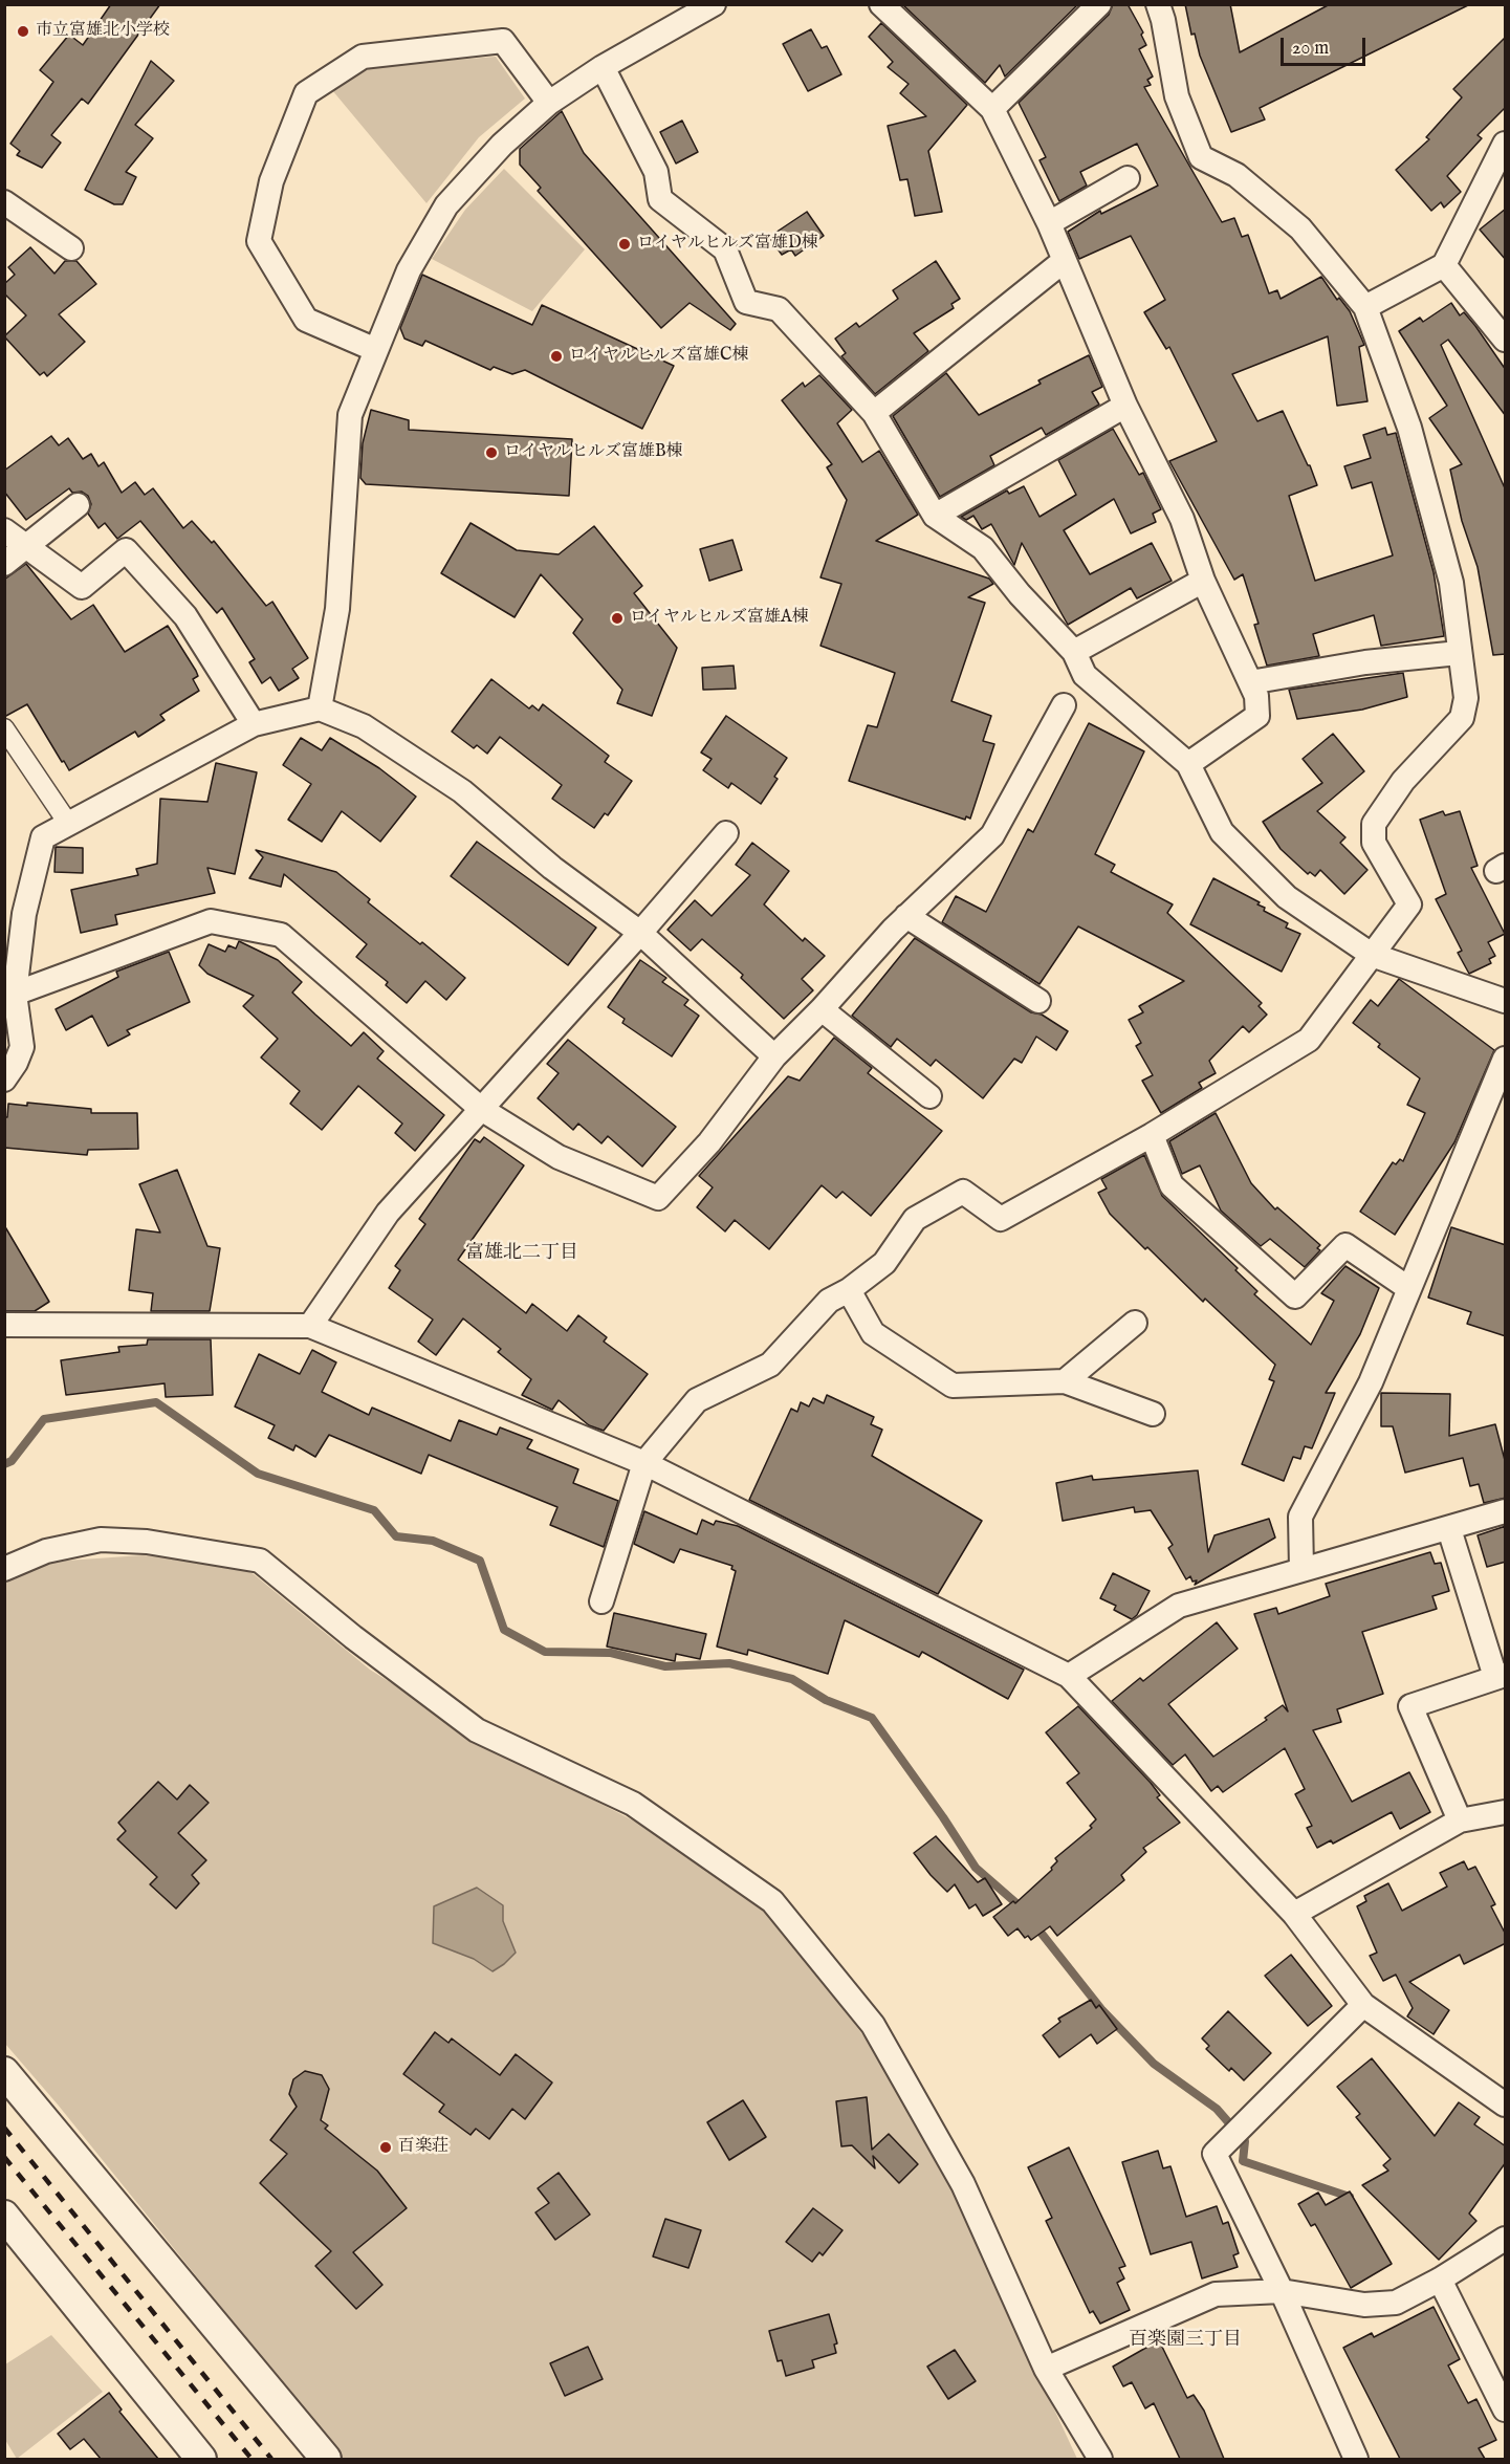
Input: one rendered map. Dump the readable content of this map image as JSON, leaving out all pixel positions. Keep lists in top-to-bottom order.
{
  "districts": ["富雄北二丁目", "百楽園三丁目"],
  "places": [
    "市立富雄北小学校",
    "ロイヤルヒルズ富雄D棟",
    "ロイヤルヒルズ富雄C棟",
    "ロイヤルヒルズ富雄B棟",
    "ロイヤルヒルズ富雄A棟",
    "百楽荘"
  ],
  "scale_bar": "20 m"
}
